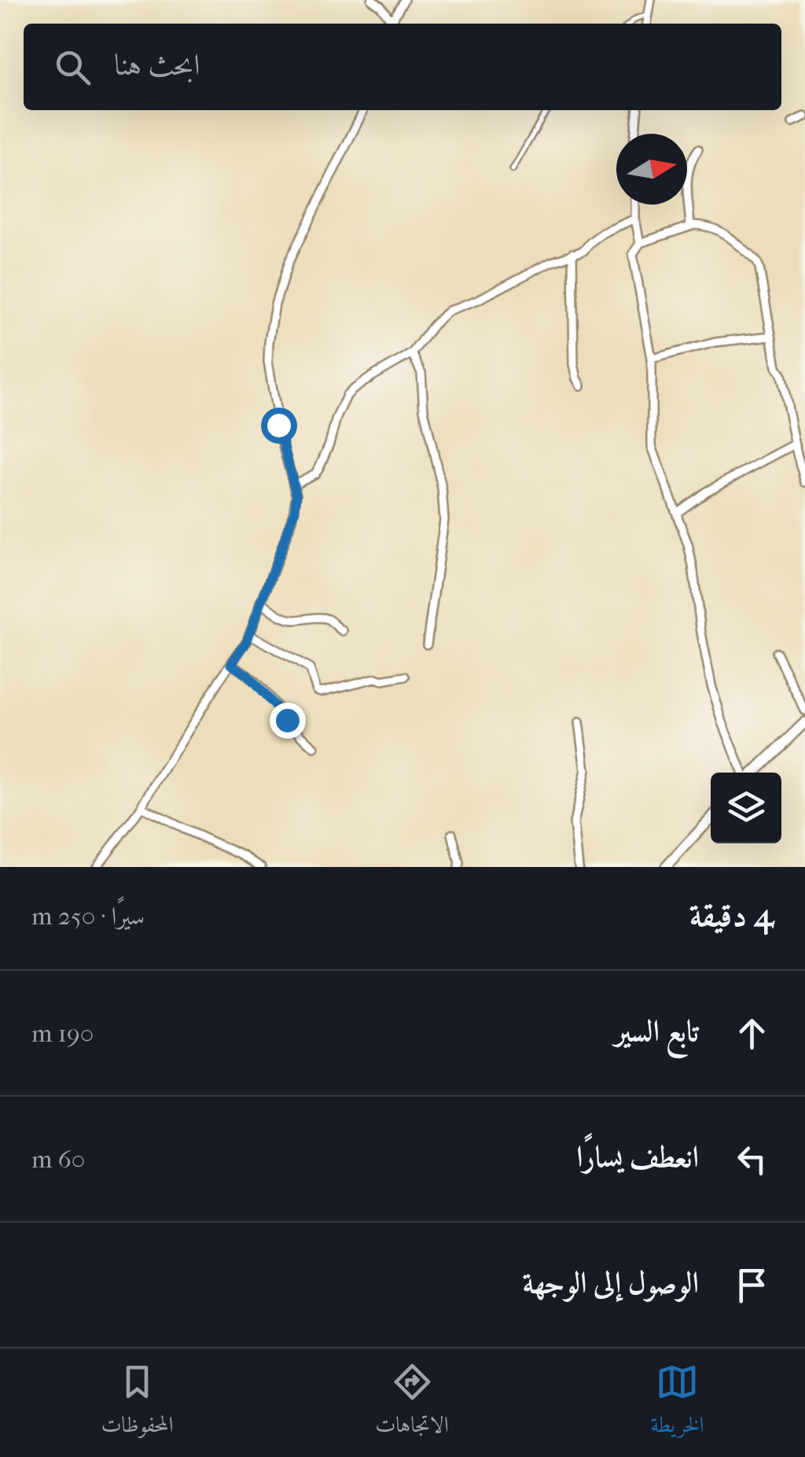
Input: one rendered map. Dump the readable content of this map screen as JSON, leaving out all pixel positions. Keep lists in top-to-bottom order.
{
  "north": "right",
  "page": {
    "search": "ابحث هنا",
    "heading": ["4 دقيقة", "سيرًا · 250 m"],
    "list": [
      ["تابع السير", "190 m"],
      ["انعطف يسارًا", "60 m"],
      "الوصول إلى الوجهة"
    ],
    "nav": ["الخريطة", "الاتجاهات", "المحفوظات"]
  }
}
